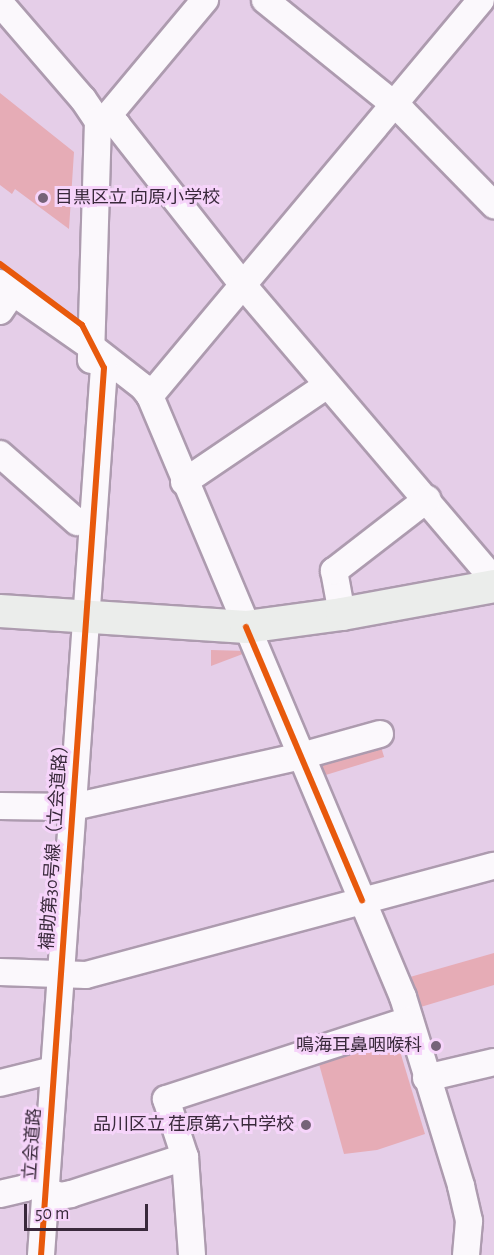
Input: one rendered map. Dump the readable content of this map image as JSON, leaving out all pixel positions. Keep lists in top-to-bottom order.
{
  "streets": {
    "street": ["補助第30号線（立会道路）", "立会道路"]
  },
  "crossings": [
    ["補助第30号線（立会道路）", "立会道路"]
  ],
  "places": ["目黒区立 向原小学校", "鳴海耳鼻咽喉科", "品川区立 荏原第六中学校"],
  "scale_bar": "50 m"
}
